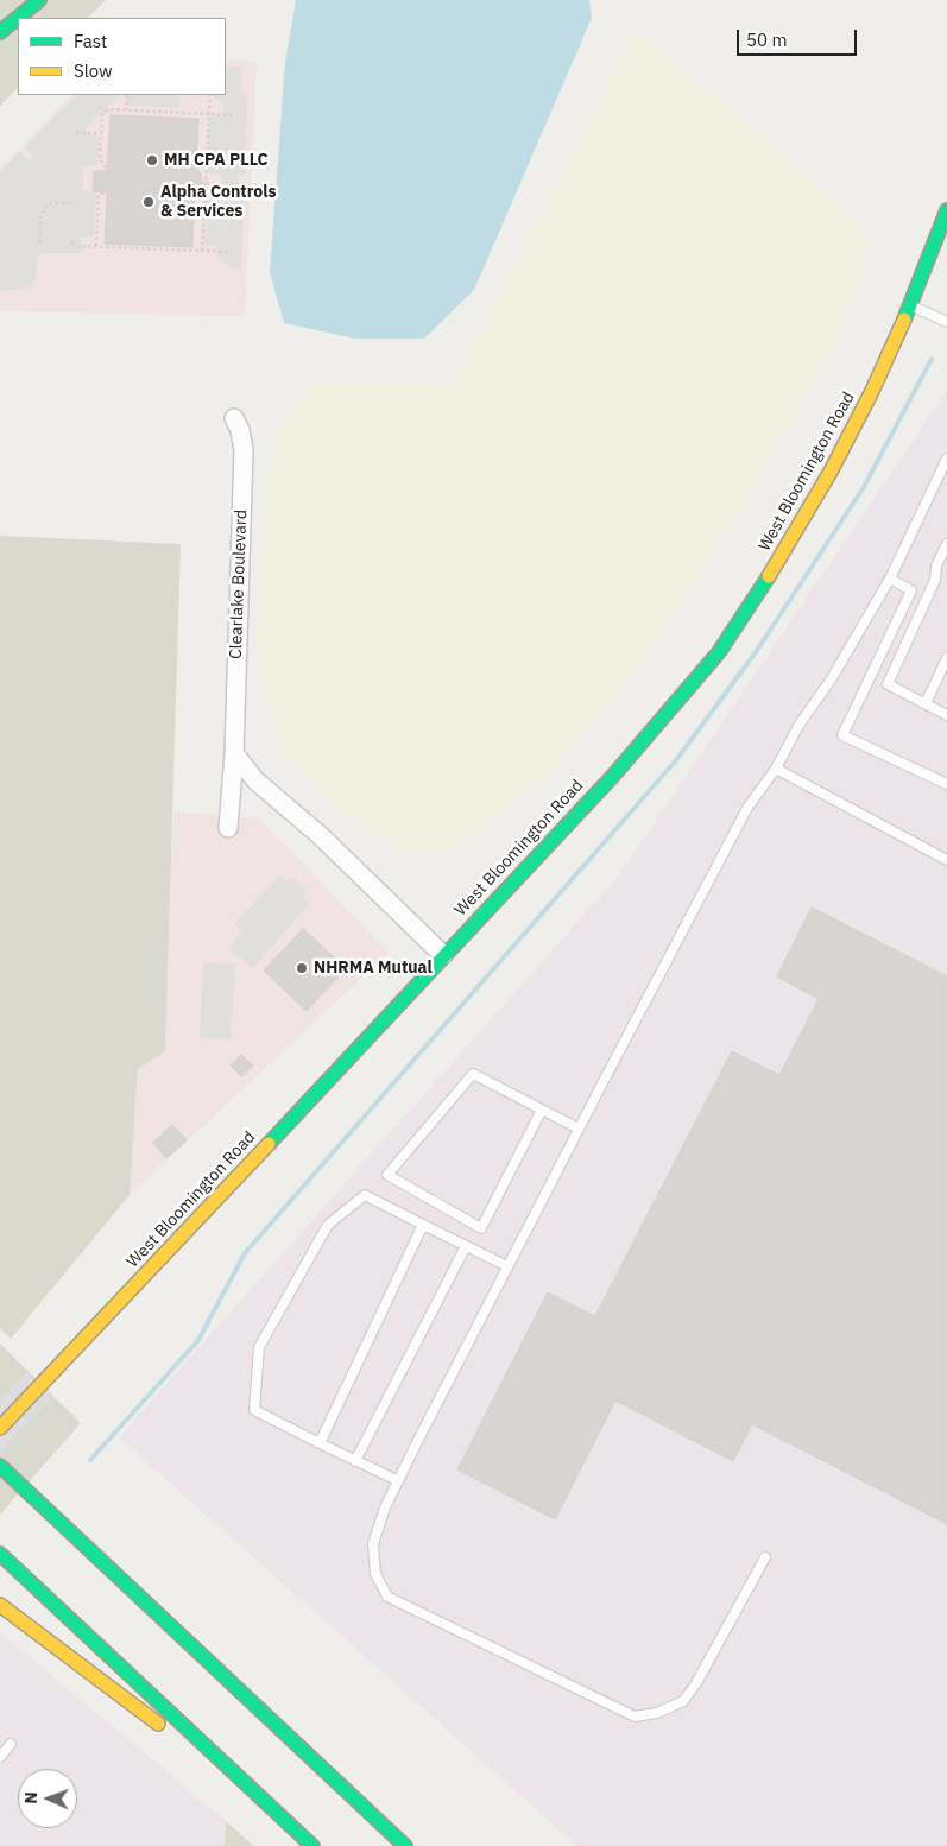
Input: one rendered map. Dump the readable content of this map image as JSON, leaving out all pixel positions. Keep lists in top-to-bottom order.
{
  "streets": {
    "main road": ["West Bloomington Road"],
    "street": ["Clearlake Boulevard"]
  },
  "places": ["MH CPA PLLC", "Alpha Controls & Services", "NHRMA Mutual"],
  "legend": ["Fast", "Slow"],
  "scale_bar": "50 m",
  "north": "left"
}
